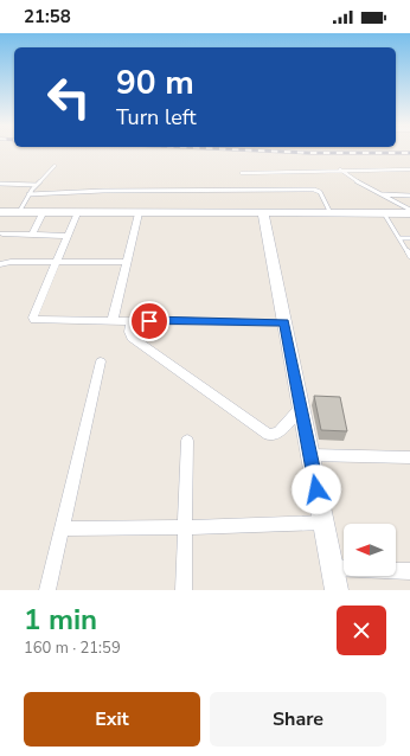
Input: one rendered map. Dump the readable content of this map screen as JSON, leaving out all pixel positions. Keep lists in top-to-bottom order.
{
  "north": "left",
  "page": {
    "status": "21:58",
    "turn": ["90 m", "Turn left"],
    "heading": ["1 min", "160 m · 21:59"],
    "buttons": ["Exit", "Share"]
  }
}
